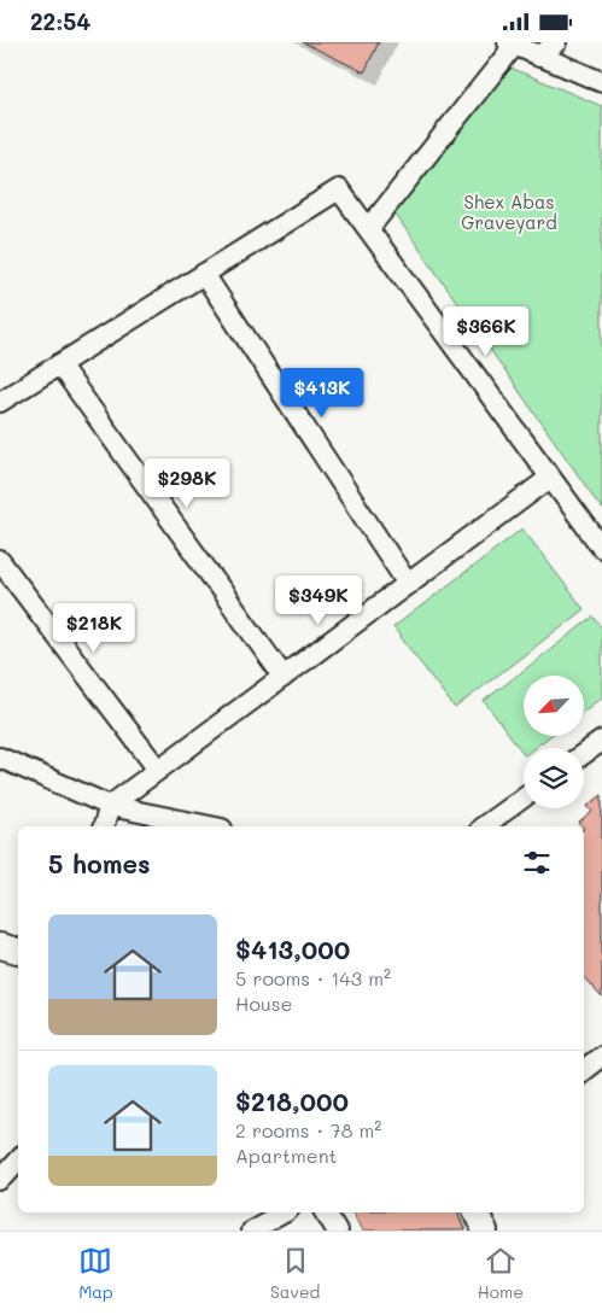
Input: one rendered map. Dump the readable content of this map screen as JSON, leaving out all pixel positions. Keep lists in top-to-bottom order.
{
  "parks": ["Shex Abas Graveyard"],
  "north": "bottom left",
  "page": {
    "status": "22:54",
    "price": [
      "$366K",
      "$413K",
      "$298K",
      "$349K",
      "$218K"
    ],
    "heading": "5 homes",
    "list": [
      {
        "name": "$413,000",
        "note": "5 rooms · 143 m² · House"
      },
      {
        "name": "$218,000",
        "note": "2 rooms · 78 m² · Apartment"
      }
    ],
    "tabs": ["Map", "Saved", "Home"]
  }
}
